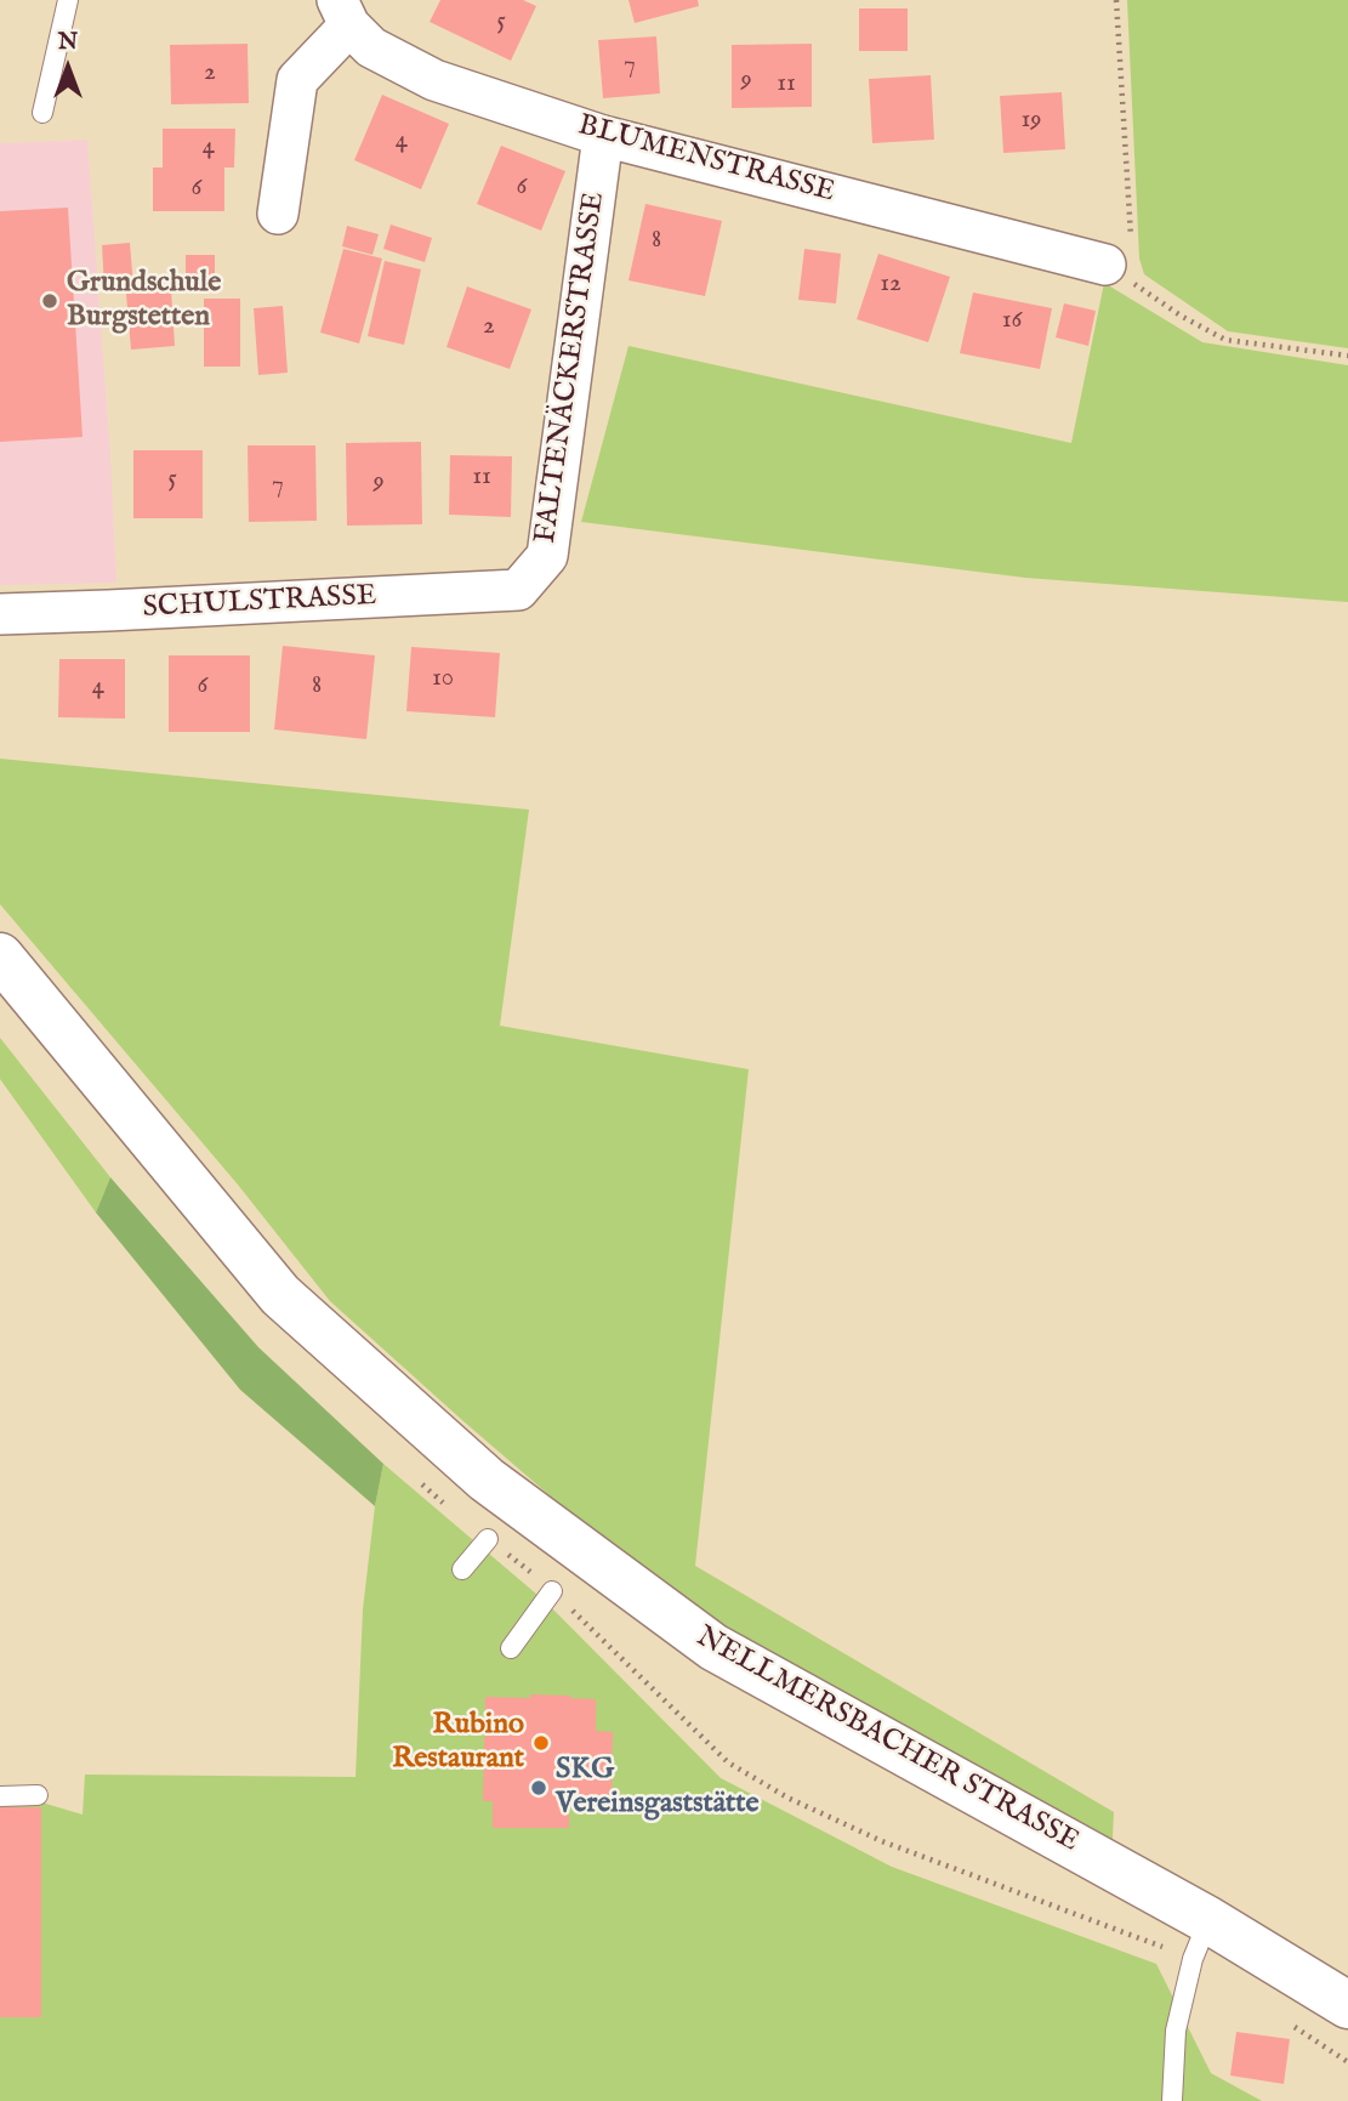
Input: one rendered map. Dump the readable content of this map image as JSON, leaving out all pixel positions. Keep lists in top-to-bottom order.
{
  "streets": {
    "street": [
      "BLUMENSTRASSE",
      "FALTENÄCKERSTRASSE",
      "SCHULSTRASSE",
      "NELLMERSBACHER STRASSE"
    ]
  },
  "crossings": [
    ["BLUMENSTRASSE", "FALTENÄCKERSTRASSE"],
    ["FALTENÄCKERSTRASSE", "SCHULSTRASSE"]
  ],
  "places": ["Grundschule Burgstetten", "Rubino Restaurant", "SKG Vereinsgaststätte"],
  "house_numbers": [
    "5",
    "7",
    "2",
    "9",
    "11",
    "19",
    "4",
    "4",
    "6",
    "6",
    "8",
    "12",
    "16",
    "2",
    "11",
    "5",
    "9",
    "7",
    "10",
    "6",
    "8",
    "4"
  ],
  "north": "top"
}
